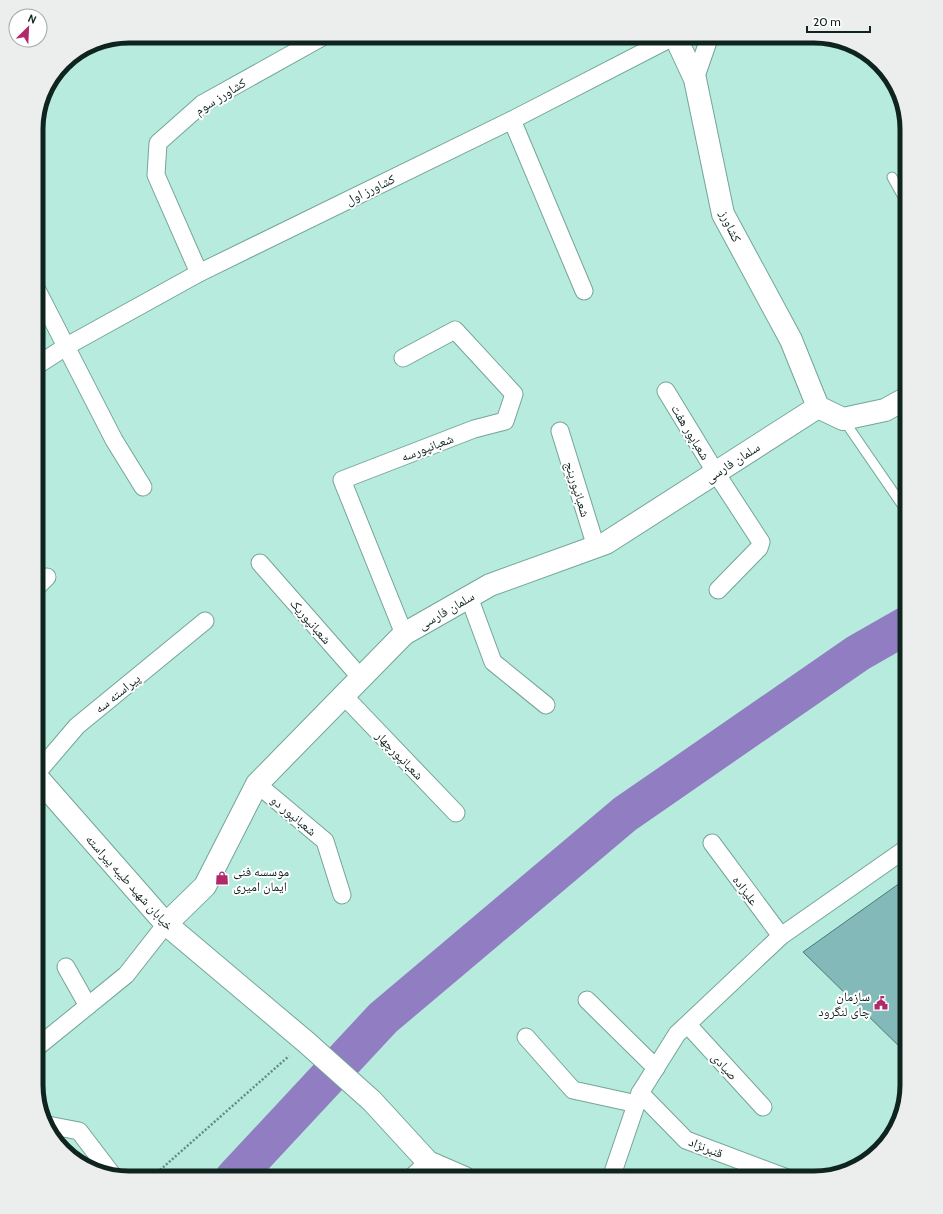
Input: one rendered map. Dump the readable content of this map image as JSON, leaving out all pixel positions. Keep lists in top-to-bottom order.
{
  "streets": {
    "street": [
      "کشاورز سوم",
      "کشاورز اول",
      "کشاورز",
      "شعباپور هفت",
      "شعبانپورسه",
      "سلمان فارسی",
      "شعبانپورپنج",
      "شعبانپوریک",
      "پیراسته سه",
      "شعبانپورچهار",
      "شعبانپور دو",
      "خیابان شهید طیبه پیراسته",
      "علیزاده",
      "صیادی",
      "قنبرنژاد"
    ]
  },
  "crossings": [
    ["کشاورز سوم", "کشاورز اول"],
    ["کشاورز", "سلمان فارسی"],
    ["شعباپور هفت", "سلمان فارسی"],
    ["شعبانپورسه", "سلمان فارسی"],
    ["سلمان فارسی", "شعبانپورپنج"],
    ["سلمان فارسی", "شعبانپوریک"],
    ["سلمان فارسی", "شعبانپورچهار"],
    ["سلمان فارسی", "شعبانپور دو"],
    ["سلمان فارسی", "خیابان شهید طیبه پیراسته"]
  ],
  "places": {
    "shop": ["موسسه فنی ایمان امیری"],
    "public building": ["سازمان چای لنگرود"]
  },
  "scale_bar": "20 m",
  "north": "top right"
}
